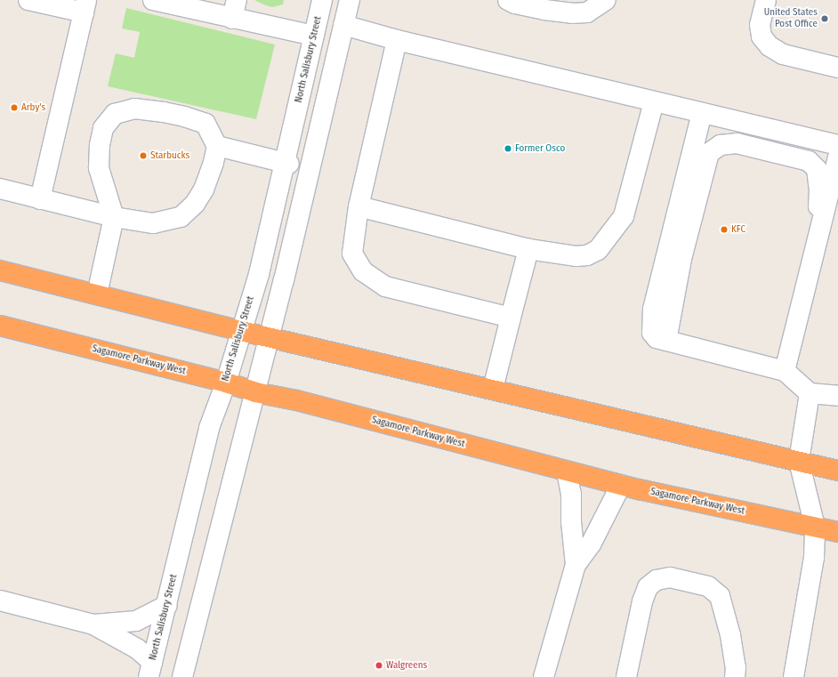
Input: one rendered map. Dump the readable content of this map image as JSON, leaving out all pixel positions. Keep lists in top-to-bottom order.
{
  "streets": {
    "highway": ["Sagamore Parkway West"],
    "street": ["North Salisbury Street"]
  },
  "crossings": [
    ["North Salisbury Street", "Sagamore Parkway West"]
  ],
  "places": [
    "United States Post Office",
    "Arby's",
    "Former Osco",
    "Starbucks",
    "KFC",
    "Walgreens"
  ]
}
